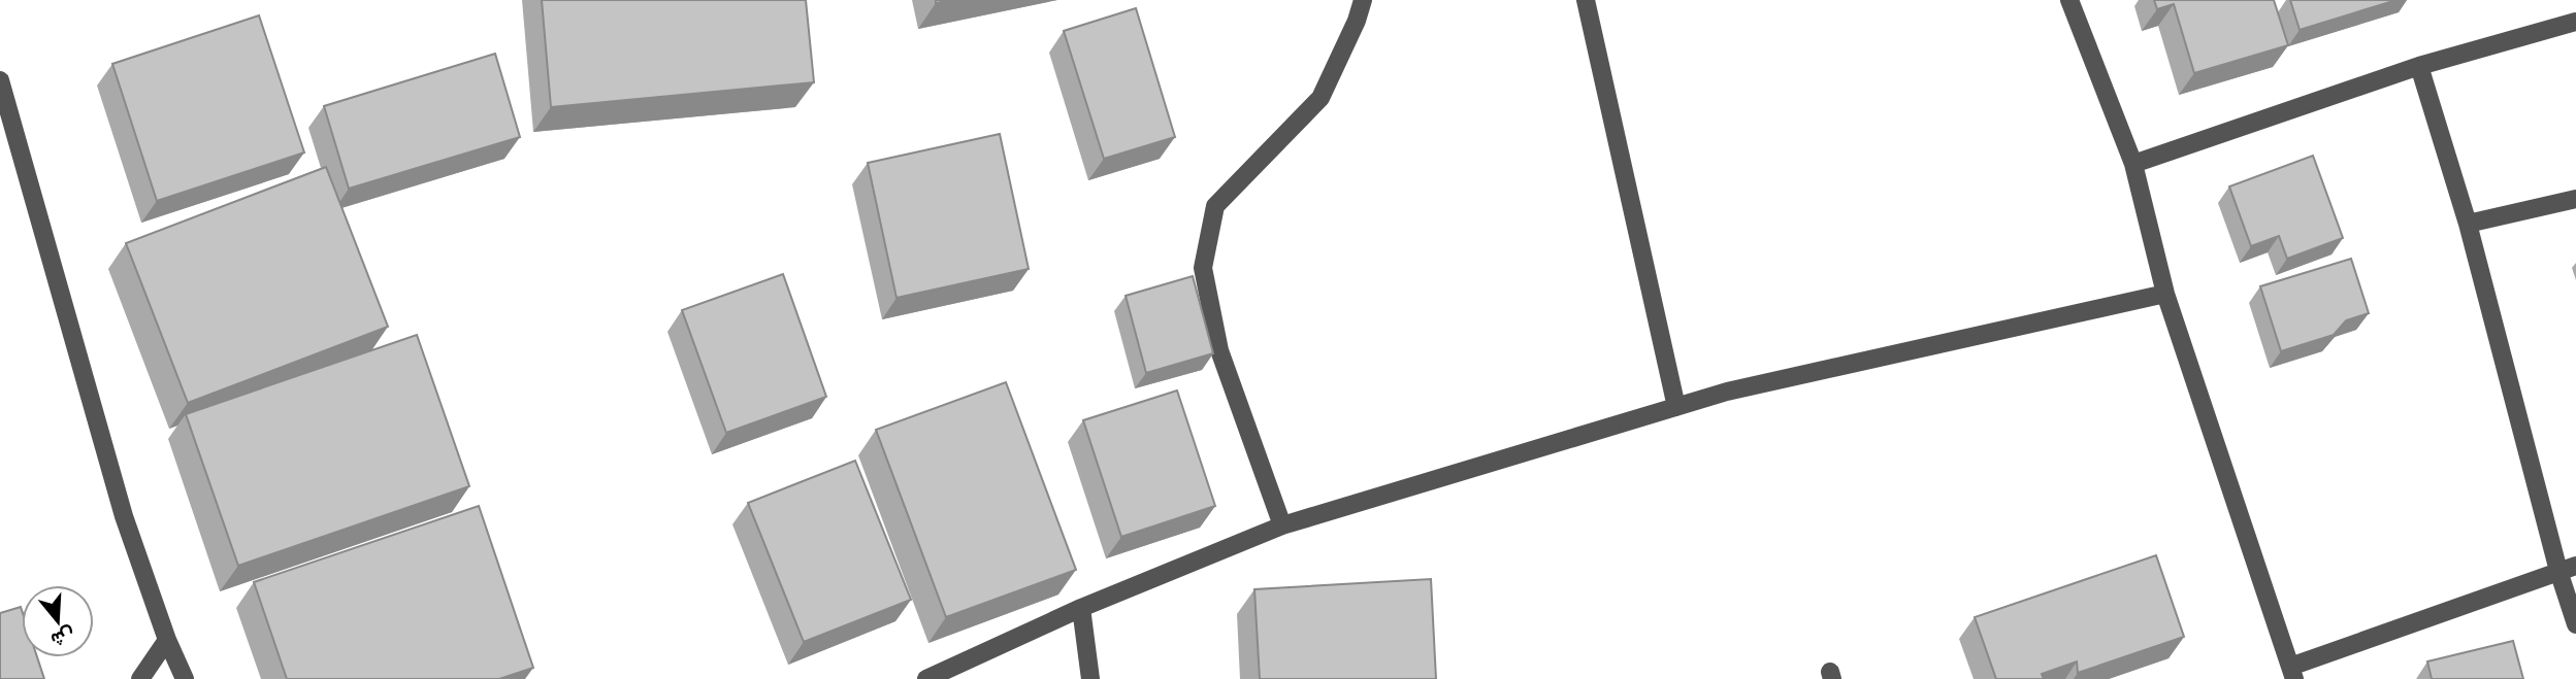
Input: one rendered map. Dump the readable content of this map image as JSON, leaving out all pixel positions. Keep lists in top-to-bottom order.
{
  "north": "bottom"
}
